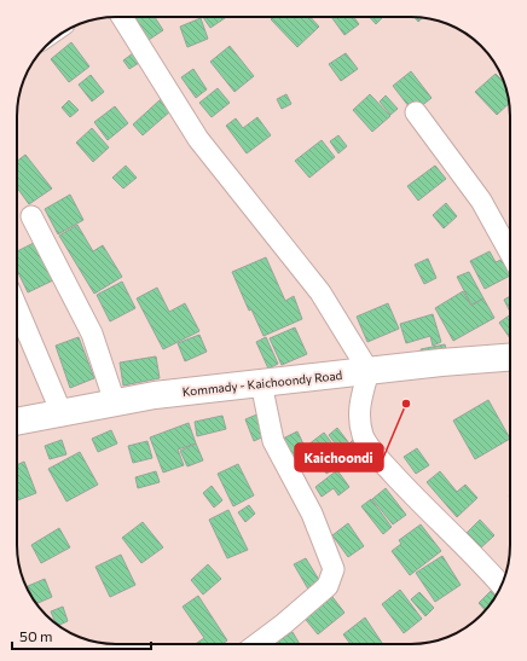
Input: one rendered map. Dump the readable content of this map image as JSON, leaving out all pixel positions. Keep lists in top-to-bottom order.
{
  "streets": {
    "main road": ["Kommady - Kaichoondy Road"]
  },
  "places": ["Kaichoondi"],
  "scale_bar": "50 m"
}
